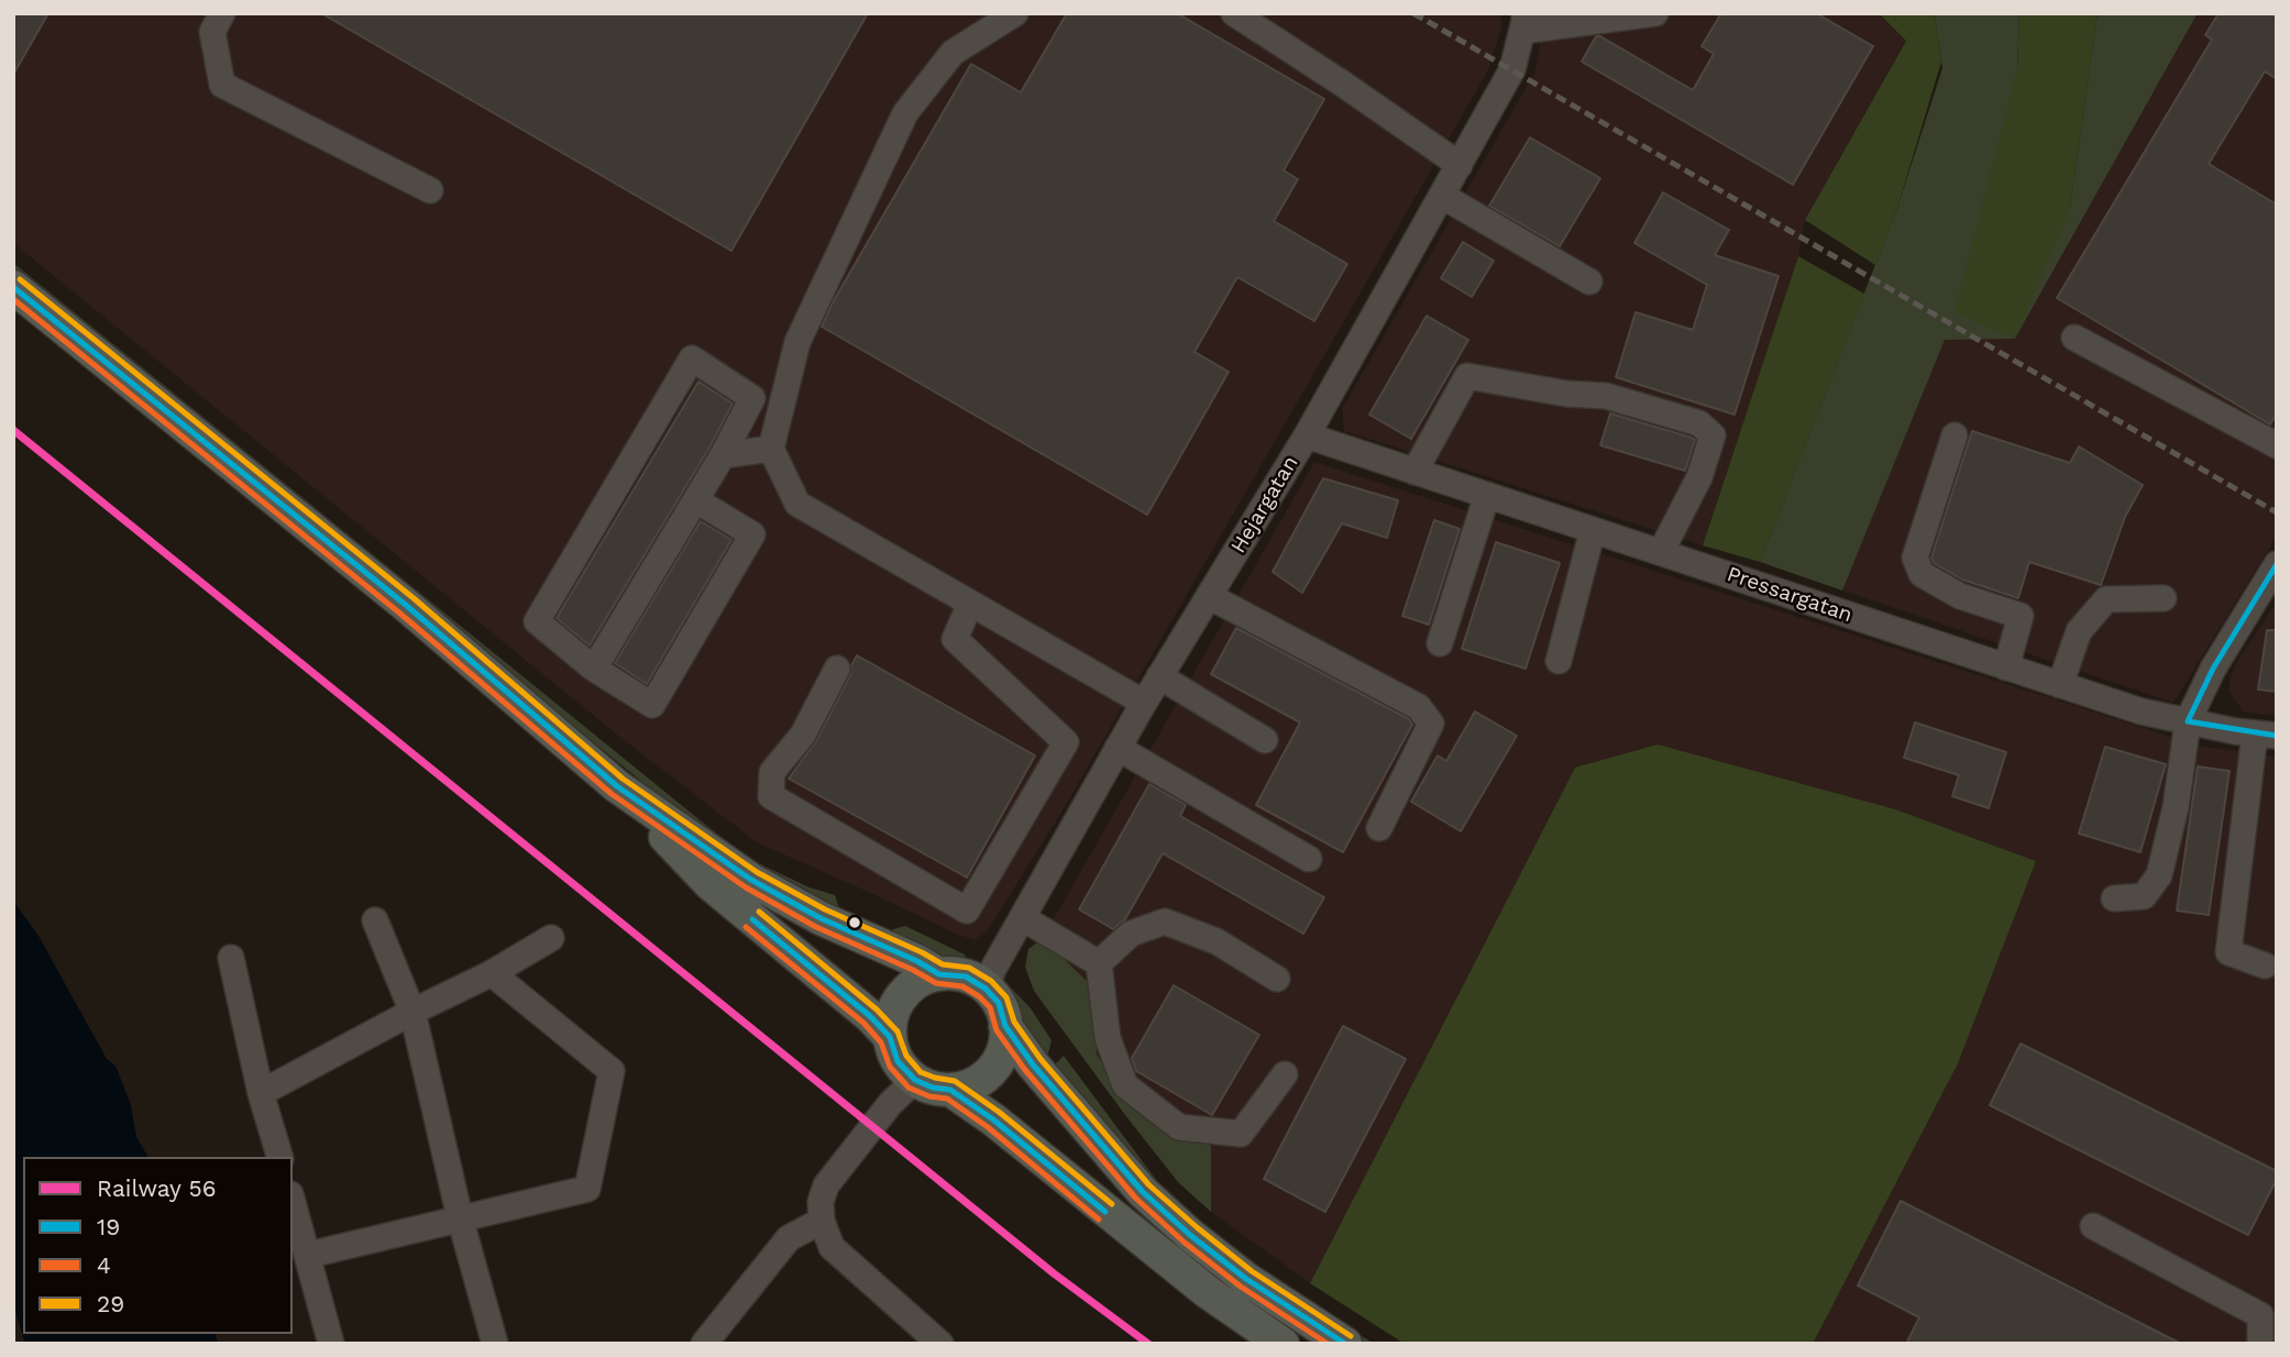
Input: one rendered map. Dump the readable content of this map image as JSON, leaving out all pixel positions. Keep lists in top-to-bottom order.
{
  "streets": {
    "street": ["Hejargatan", "Pressargatan"]
  },
  "crossings": [
    ["Hejargatan", "Pressargatan"]
  ],
  "lines": [
    "transit line 29",
    "transit line 19",
    "transit line 4",
    "rail line 56"
  ],
  "legend": [
    "Railway 56",
    "19",
    "4",
    "29"
  ]
}
